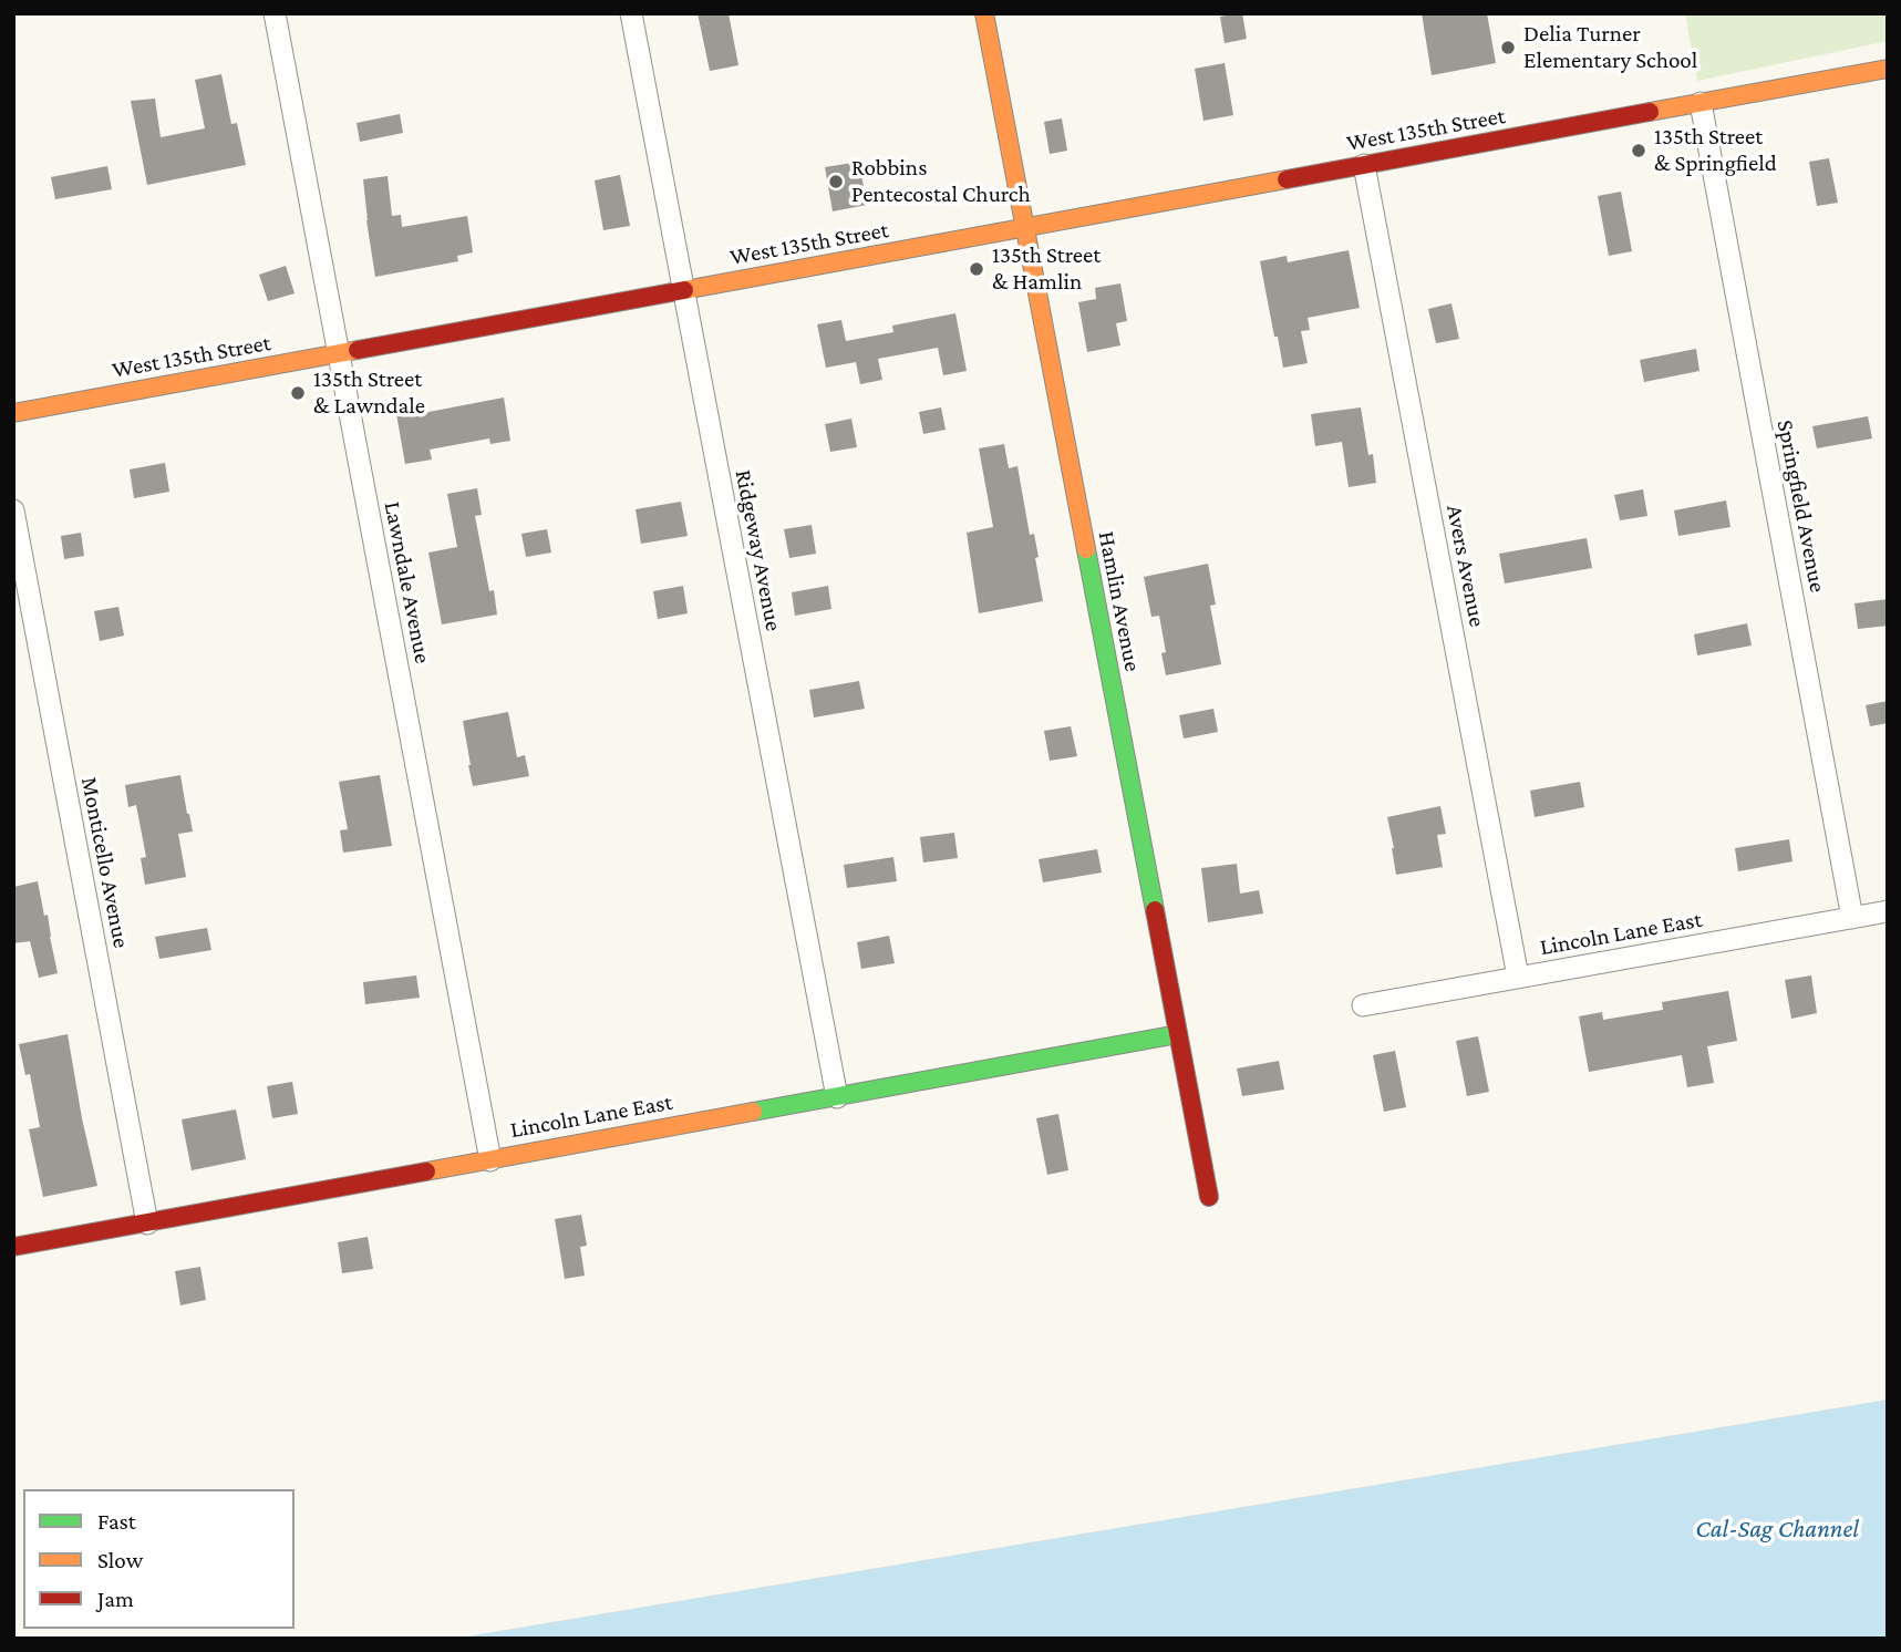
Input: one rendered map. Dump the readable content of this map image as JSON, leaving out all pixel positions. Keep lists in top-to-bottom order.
{
  "streets": {
    "street": [
      "West 135th Street",
      "Springfield Avenue",
      "Ridgeway Avenue",
      "Avers Avenue",
      "Lawndale Avenue",
      "Hamlin Avenue",
      "Monticello Avenue",
      "Lincoln Lane East"
    ]
  },
  "crossings": [
    ["West 135th Street", "Springfield Avenue"],
    ["West 135th Street", "Ridgeway Avenue"],
    ["West 135th Street", "Avers Avenue"],
    ["West 135th Street", "Lawndale Avenue"],
    ["West 135th Street", "Hamlin Avenue"],
    ["Springfield Avenue", "Lincoln Lane East"],
    ["Ridgeway Avenue", "Lincoln Lane East"],
    ["Avers Avenue", "Lincoln Lane East"],
    ["Lawndale Avenue", "Lincoln Lane East"],
    ["Hamlin Avenue", "Lincoln Lane East"],
    ["Monticello Avenue", "Lincoln Lane East"]
  ],
  "water": ["Cal-Sag Channel"],
  "places": [
    "Delia Turner Elementary School",
    "135th Street & Springfield",
    "Robbins Pentecostal Church",
    "135th Street & Hamlin",
    "135th Street & Lawndale"
  ],
  "legend": ["Fast", "Slow", "Jam"]
}
